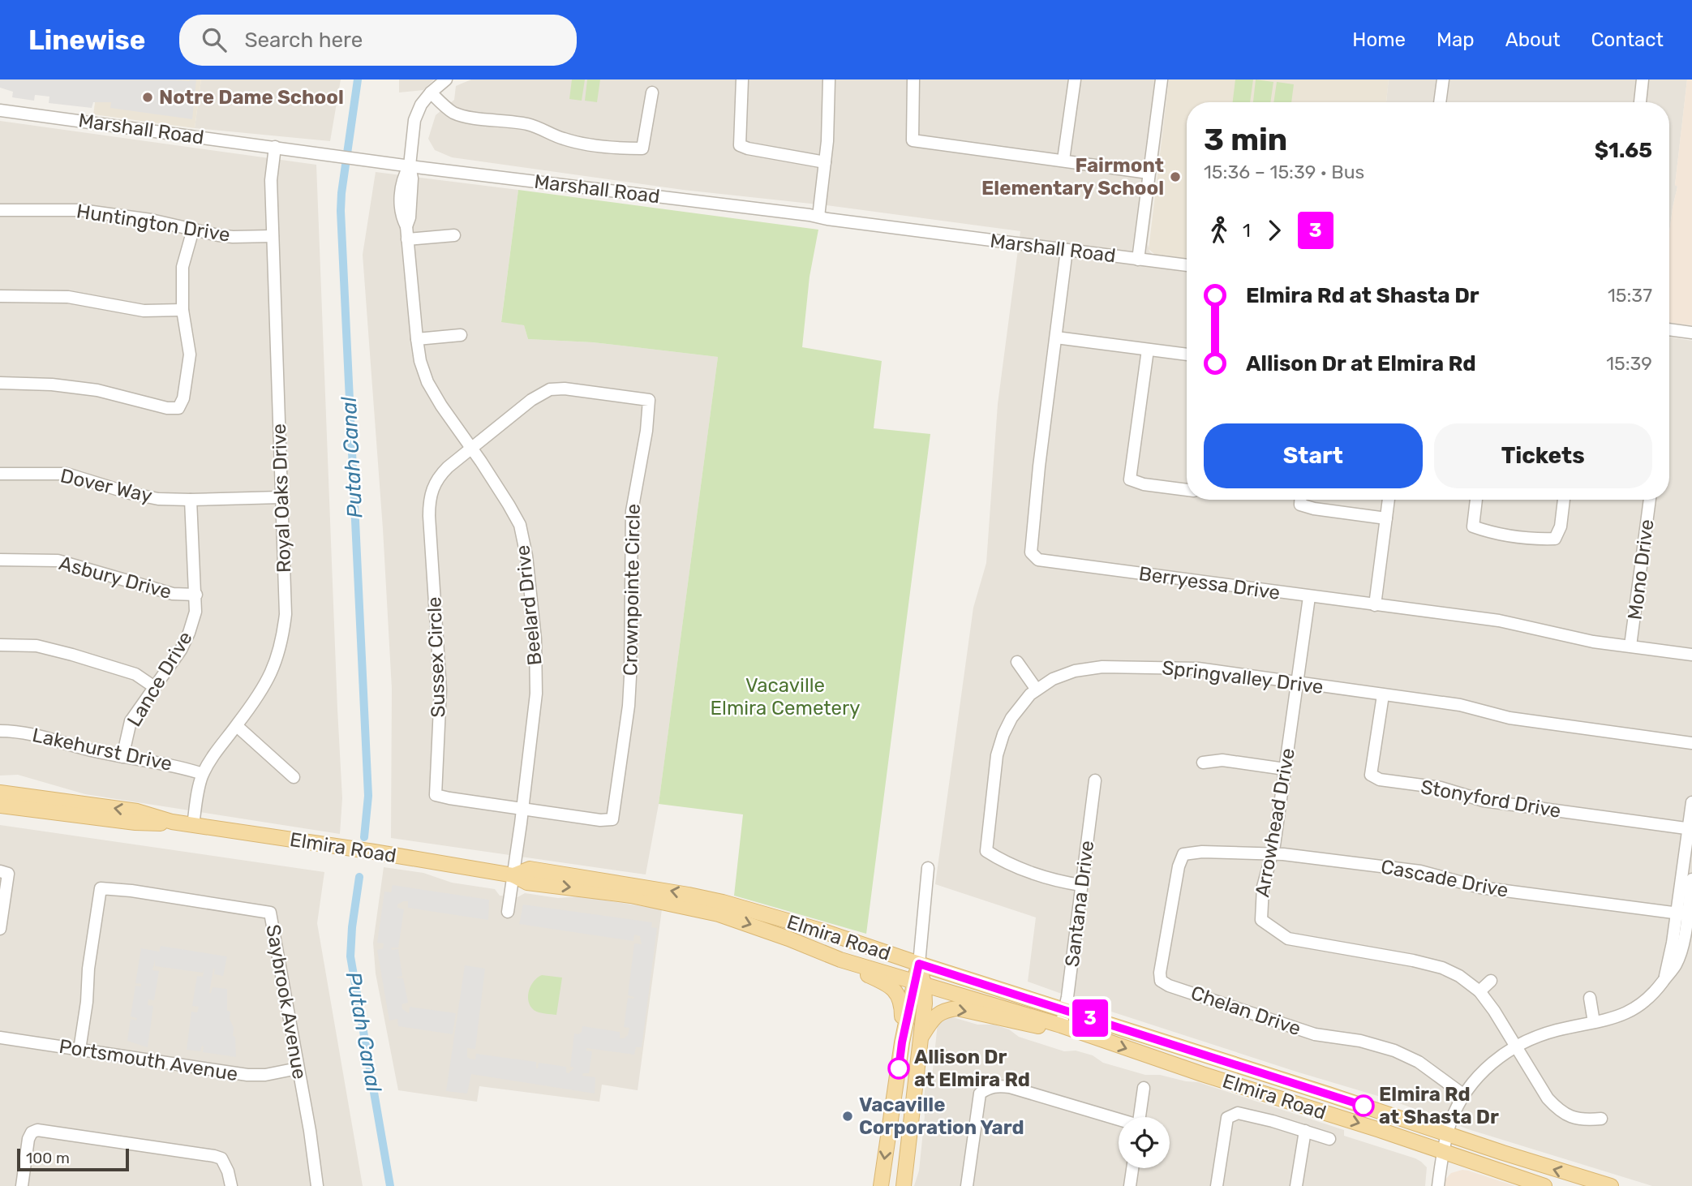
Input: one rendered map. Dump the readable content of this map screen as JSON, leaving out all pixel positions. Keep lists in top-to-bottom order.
{
  "streets": {
    "main road": ["Elmira Road"],
    "street": [
      "Marshall Road",
      "Huntington Drive",
      "Dover Way",
      "Royal Oaks Drive",
      "Mono Drive",
      "Asbury Drive",
      "Berryessa Drive",
      "Crownpointe Circle",
      "Beelard Drive",
      "Sussex Circle",
      "Springvalley Drive",
      "Lance Drive",
      "Lakehurst Drive",
      "Stonyford Drive",
      "Arrowhead Drive",
      "Cascade Drive",
      "Santana Drive",
      "Saybrook Avenue",
      "Chelan Drive",
      "Portsmouth Avenue"
    ]
  },
  "crossings": [
    ["Marshall Road", "Royal Oaks Drive"],
    ["Marshall Road", "Berryessa Drive"],
    ["Marshall Road", "Beelard Drive"],
    ["Huntington Drive", "Royal Oaks Drive"],
    ["Dover Way", "Royal Oaks Drive"],
    ["Dover Way", "Lance Drive"],
    ["Royal Oaks Drive", "Lakehurst Drive"],
    ["Royal Oaks Drive", "Elmira Road"],
    ["Mono Drive", "Berryessa Drive"],
    ["Asbury Drive", "Lance Drive"],
    ["Berryessa Drive", "Arrowhead Drive"],
    ["Crownpointe Circle", "Beelard Drive"],
    ["Crownpointe Circle", "Sussex Circle"],
    ["Beelard Drive", "Sussex Circle"],
    ["Beelard Drive", "Elmira Road"],
    ["Springvalley Drive", "Stonyford Drive"],
    ["Springvalley Drive", "Arrowhead Drive"],
    ["Springvalley Drive", "Santana Drive"],
    ["Lance Drive", "Lakehurst Drive"],
    ["Arrowhead Drive", "Cascade Drive"],
    ["Elmira Road", "Santana Drive"],
    ["Cascade Drive", "Chelan Drive"],
    ["Saybrook Avenue", "Portsmouth Avenue"]
  ],
  "water": ["Putah Canal"],
  "parks": ["Vacaville Elmira Cemetery"],
  "places": [
    "Notre Dame School",
    "Fairmont Elementary School",
    "Allison Dr at Elmira Rd",
    "Elmira Rd at Shasta Dr",
    "Vacaville Corporation Yard"
  ],
  "lines": ["bus line 3"],
  "scale_bar": "100 m",
  "page": {
    "header": "Linewise",
    "search": "Search here",
    "nav": [
      "Home",
      "Map",
      "About",
      "Contact"
    ],
    "on_map": "3",
    "heading": ["3 min", "15:36 – 15:39 · Bus", "$1.65"],
    "legs": ["1", "3"],
    "list": [
      {
        "name": "Elmira Rd at Shasta Dr",
        "value": "15:37"
      },
      {
        "name": "Allison Dr at Elmira Rd",
        "value": "15:39"
      }
    ],
    "buttons": ["Start", "Tickets"],
    "scale": "100 m"
  }
}
